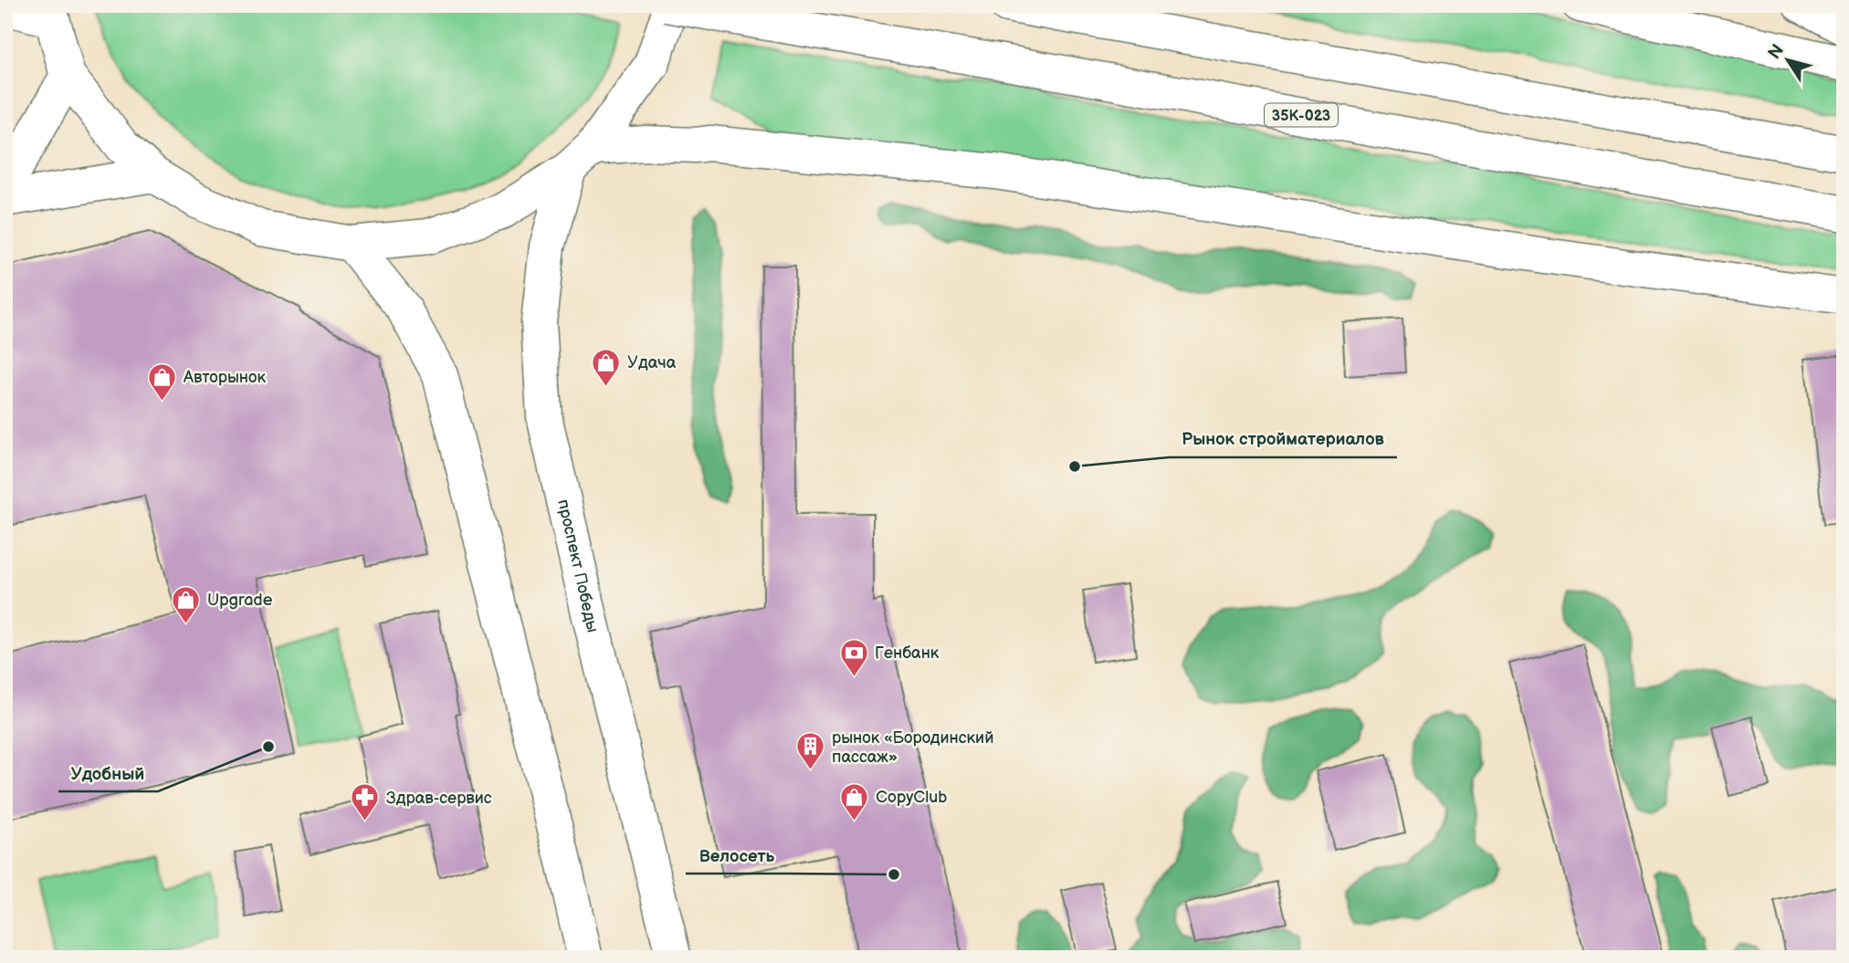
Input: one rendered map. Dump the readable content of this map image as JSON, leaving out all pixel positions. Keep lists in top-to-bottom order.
{
  "streets": {
    "main road": ["35К-023", "проспект Победы"]
  },
  "places": {
    "shop": [
      "Удача",
      "Авторынок",
      "Upgrade",
      "CopyClub"
    ],
    "other": ["Рынок стройматериалов", "Удобный", "Велосеть"],
    "bank": ["Генбанк"],
    "building": ["рынок «Бородинский пассаж»"],
    "pharmacy": ["Здрав-сервис"]
  },
  "north": "top left"
}
